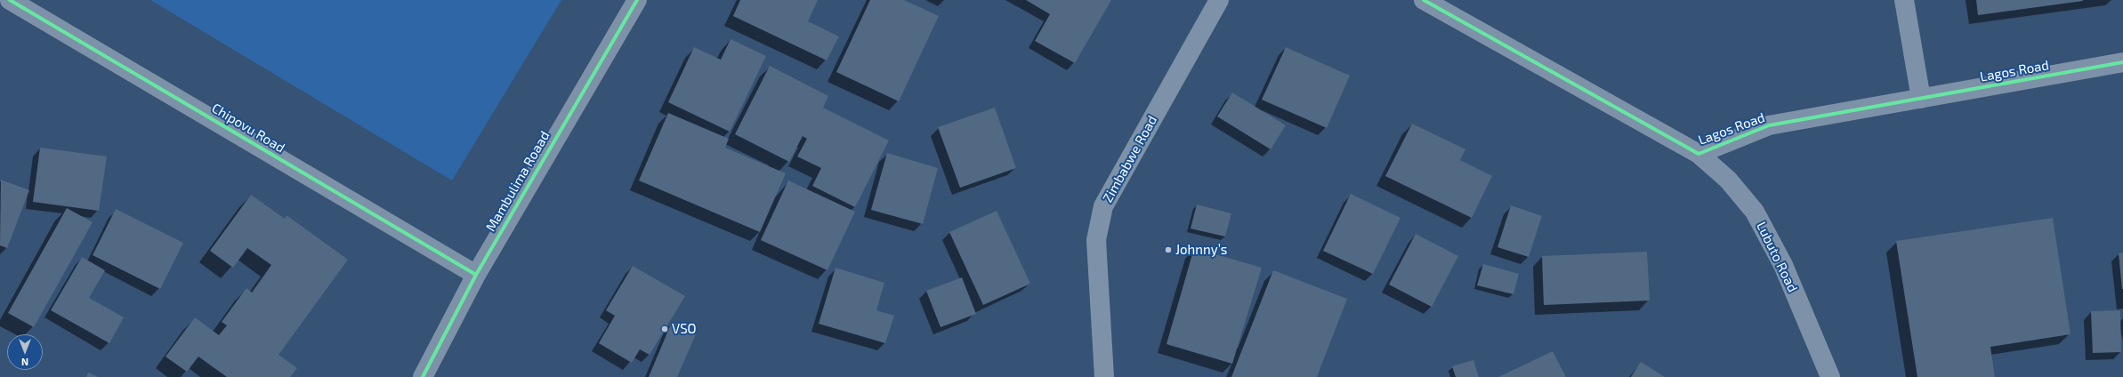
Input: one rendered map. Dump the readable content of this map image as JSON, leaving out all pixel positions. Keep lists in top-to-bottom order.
{
  "streets": {
    "street": [
      "Lagos Road",
      "Chipovu Road",
      "Zimbabwe Road",
      "Mambulima Roaad",
      "Lubuto Road"
    ]
  },
  "crossings": [
    ["Lagos Road", "Lubuto Road"],
    ["Chipovu Road", "Mambulima Roaad"]
  ],
  "places": ["Johnny’s", "VSO"],
  "north": "bottom"
}
